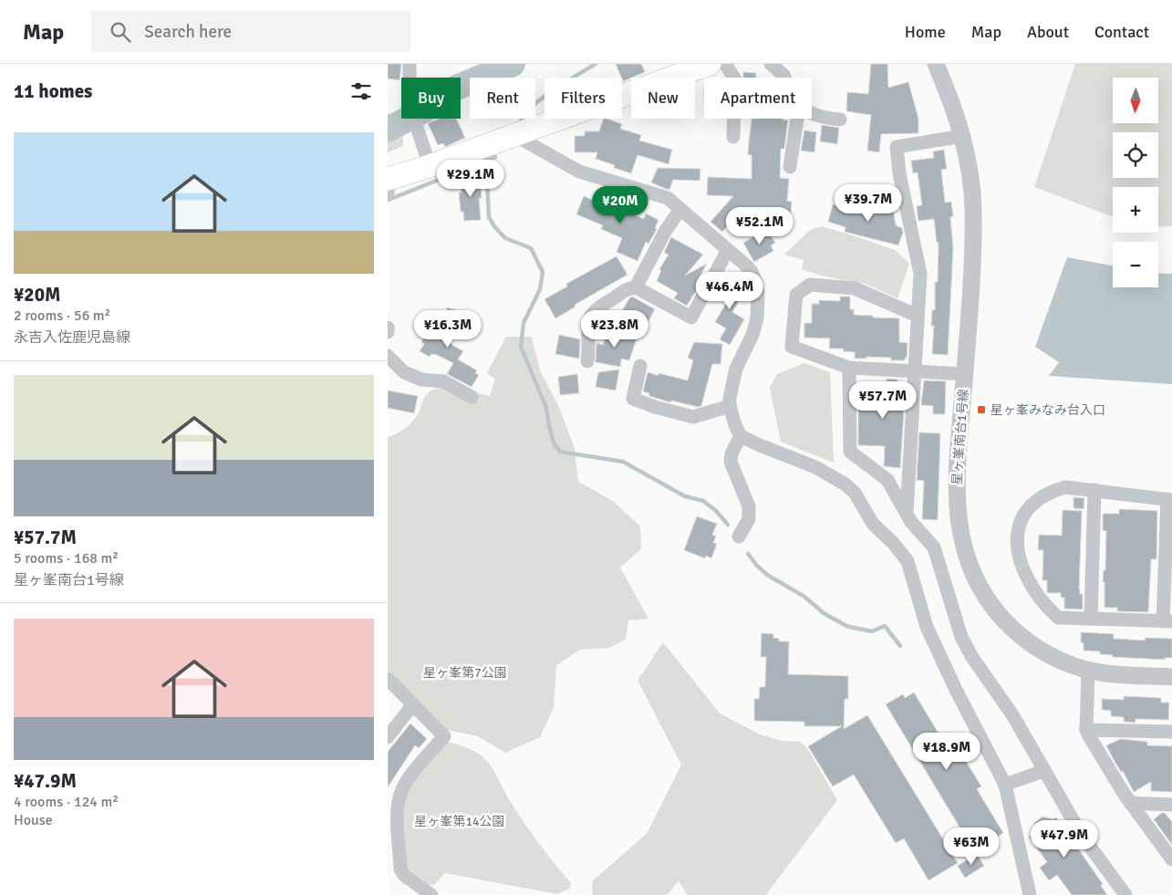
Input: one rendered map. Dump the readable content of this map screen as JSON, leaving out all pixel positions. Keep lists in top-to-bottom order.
{
  "streets": {
    "street": ["星ヶ峯南台1号線"]
  },
  "parks": ["星ヶ峯第7公園", "星ヶ峯第14公園"],
  "places": {
    "transit": ["星ヶ峯みなみ台入口"]
  },
  "north": "bottom",
  "page": {
    "header": "Map",
    "search": "Search here",
    "nav": [
      "Home",
      "Map",
      "About",
      "Contact"
    ],
    "heading": "11 homes",
    "map_buttons": ["+", "−"],
    "chip": [
      "Buy",
      "Rent",
      "Filters",
      "New",
      "Apartment"
    ],
    "list": [
      {
        "name": "¥20M",
        "note": "2 rooms · 56 m² · 永吉入佐鹿児島線"
      },
      {
        "name": "¥57.7M",
        "note": "5 rooms · 168 m² · 星ヶ峯南台1号線"
      },
      {
        "name": "¥47.9M",
        "note": "4 rooms · 124 m² · House"
      }
    ],
    "price": [
      "¥29.1M",
      "¥39.7M",
      "¥20M",
      "¥52.1M",
      "¥46.4M",
      "¥16.3M",
      "¥23.8M",
      "¥57.7M",
      "¥18.9M",
      "¥47.9M",
      "¥63M"
    ]
  }
}
